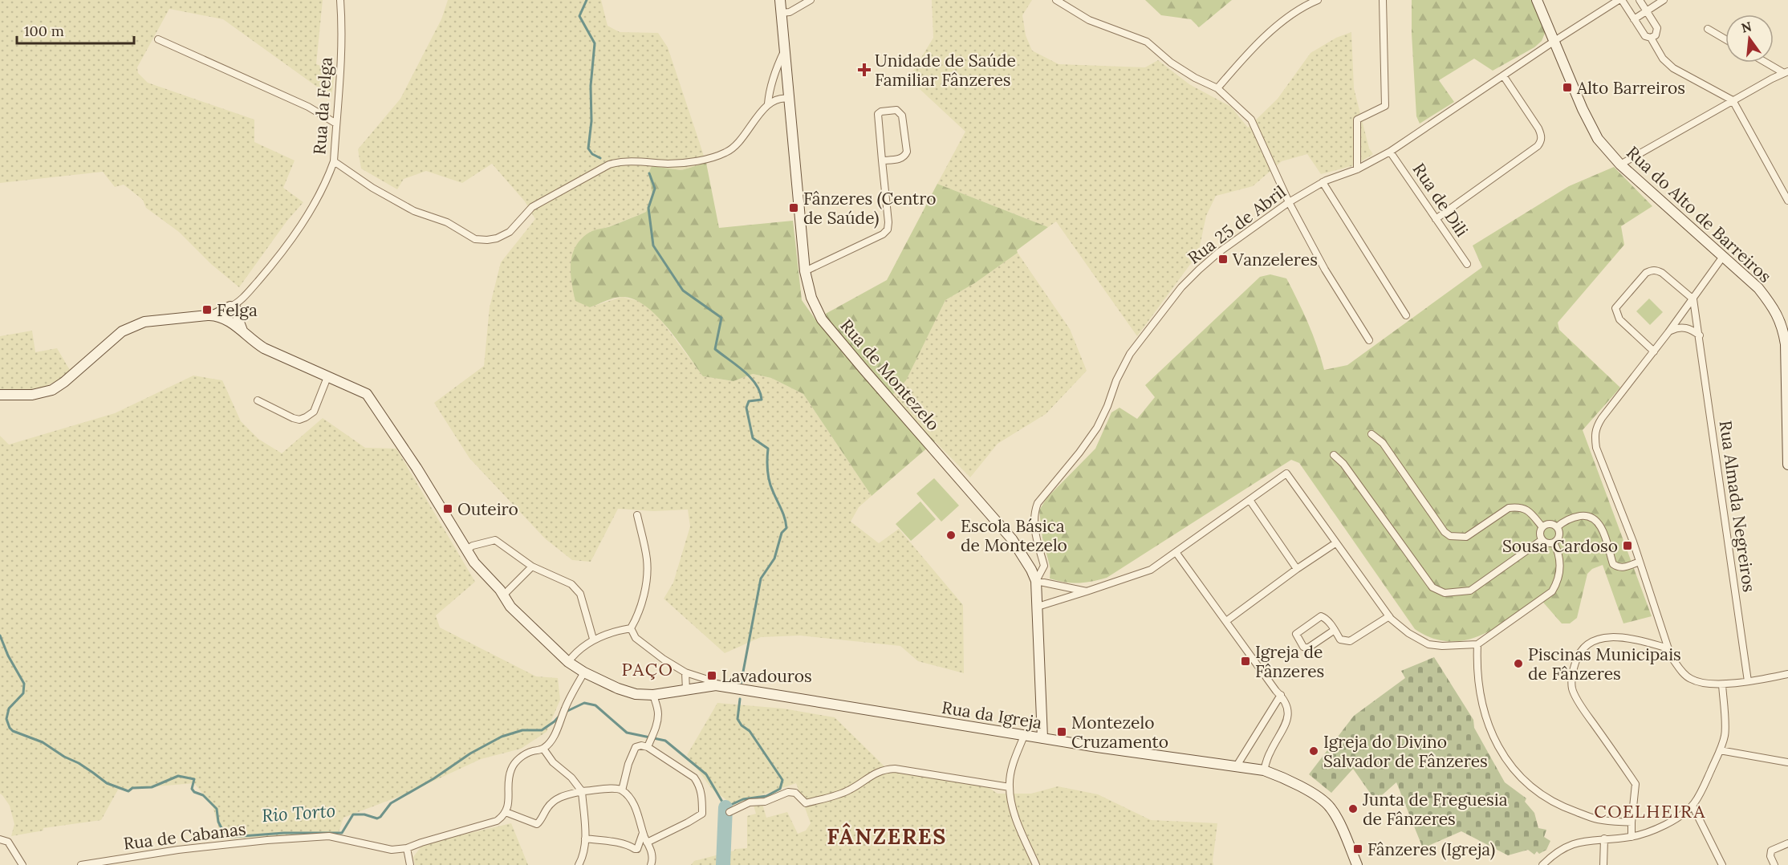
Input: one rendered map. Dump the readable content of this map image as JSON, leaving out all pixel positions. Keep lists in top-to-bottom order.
{
  "streets": {
    "street": [
      "Rua da Felga",
      "Rua de Dili",
      "Rua do Alto de Barreiros",
      "Rua 25 de Abril",
      "Rua de Montezelo",
      "Rua Almada Negreiros",
      "Rua da Igreja",
      "Rua de Cabanas"
    ]
  },
  "crossings": [
    ["Rua da Felga", "Rua da Igreja"],
    ["Rua de Dili", "Rua 25 de Abril"],
    ["Rua do Alto de Barreiros", "Rua 25 de Abril"],
    ["Rua 25 de Abril", "Rua de Montezelo"],
    ["Rua de Montezelo", "Rua da Igreja"]
  ],
  "districts": ["PAÇO", "COELHEIRA", "FÂNZERES"],
  "water": ["Rio Torto"],
  "places": {
    "health": ["Unidade de Saúde Familiar Fânzeres"],
    "transit": [
      "Alto Barreiros",
      "Fânzeres (Centro de Saúde)",
      "Vanzeleres",
      "Felga",
      "Outeiro",
      "Sousa Cardoso",
      "Igreja de Fânzeres",
      "Lavadouros",
      "Montezelo Cruzamento",
      "Fânzeres (Igreja)"
    ],
    "other": [
      "Escola Básica de Montezelo",
      "Piscinas Municipais de Fânzeres",
      "Igreja do Divino Salvador de Fânzeres",
      "Junta de Freguesia de Fânzeres"
    ]
  },
  "scale_bar": "100 m",
  "north": "top"
}
